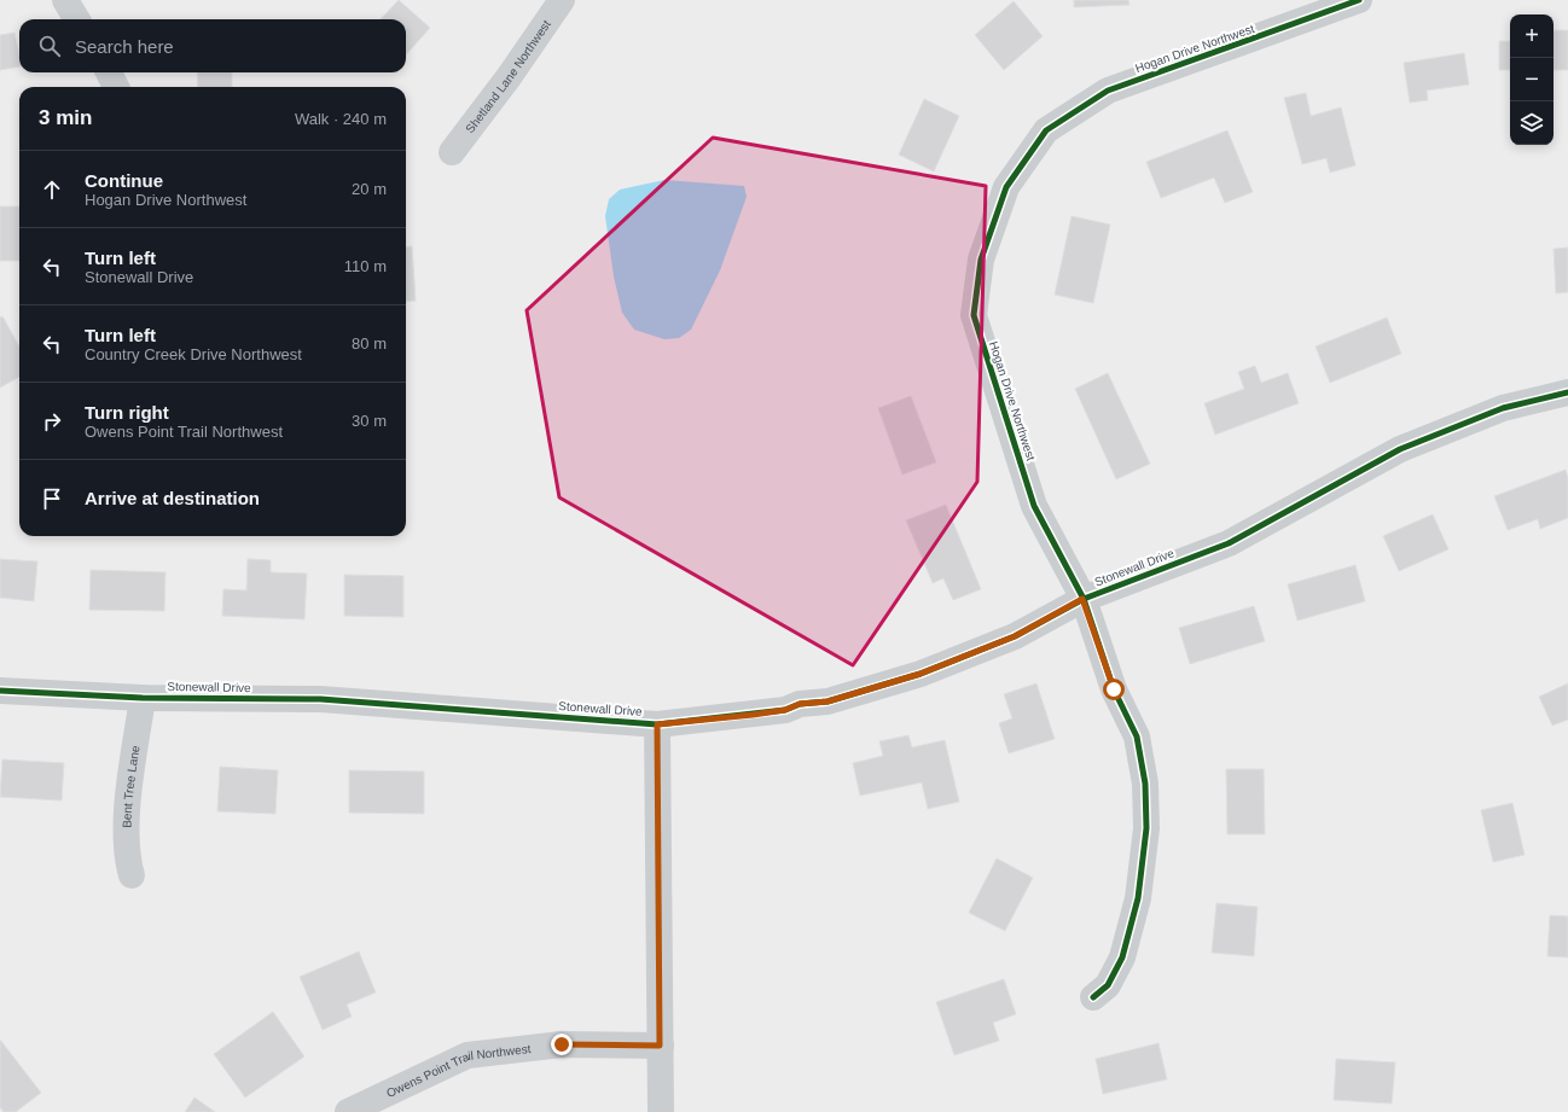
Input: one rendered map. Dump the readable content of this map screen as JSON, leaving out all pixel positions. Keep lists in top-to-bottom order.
{
  "streets": {
    "street": [
      "Hogan Drive Northwest",
      "Shetland Lane Northwest",
      "Stonewall Drive",
      "Bent Tree Lane",
      "Owens Point Trail Northwest"
    ]
  },
  "crossings": [
    ["Hogan Drive Northwest", "Stonewall Drive"],
    ["Stonewall Drive", "Bent Tree Lane"]
  ],
  "page": {
    "map_buttons": ["+", "−"],
    "search": "Search here",
    "heading": ["3 min", "Walk · 240 m"],
    "list": [
      ["Continue", "Hogan Drive Northwest", "20 m"],
      ["Turn left", "Stonewall Drive", "110 m"],
      ["Turn left", "Country Creek Drive Northwest", "80 m"],
      ["Turn right", "Owens Point Trail Northwest", "30 m"],
      "Arrive at destination"
    ]
  }
}
